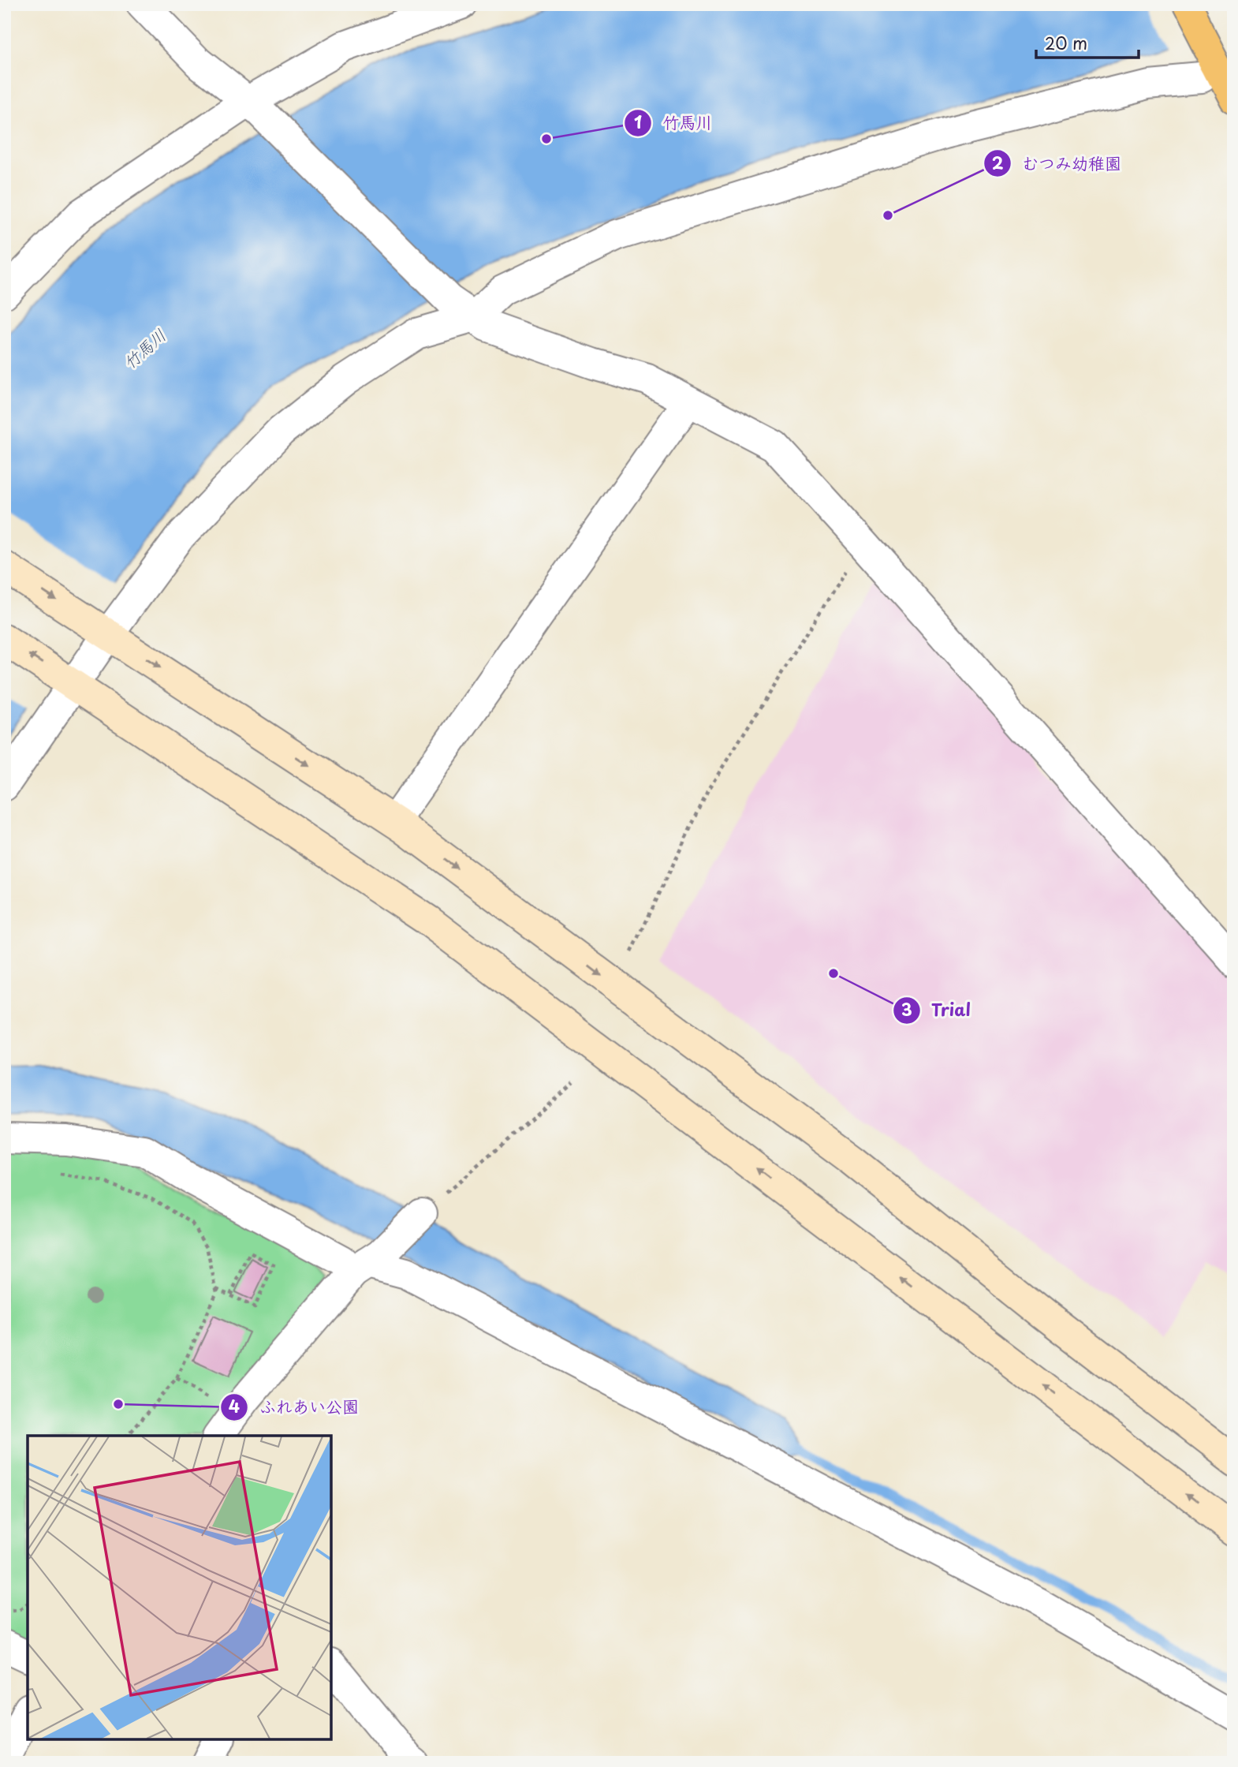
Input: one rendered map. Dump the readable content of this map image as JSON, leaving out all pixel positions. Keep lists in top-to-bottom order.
{
  "water": ["竹馬川"],
  "places": [
    "竹馬川",
    "むつみ幼稚園",
    "Trial",
    "ふれあい公園"
  ],
  "scale_bar": "20 m"
}
